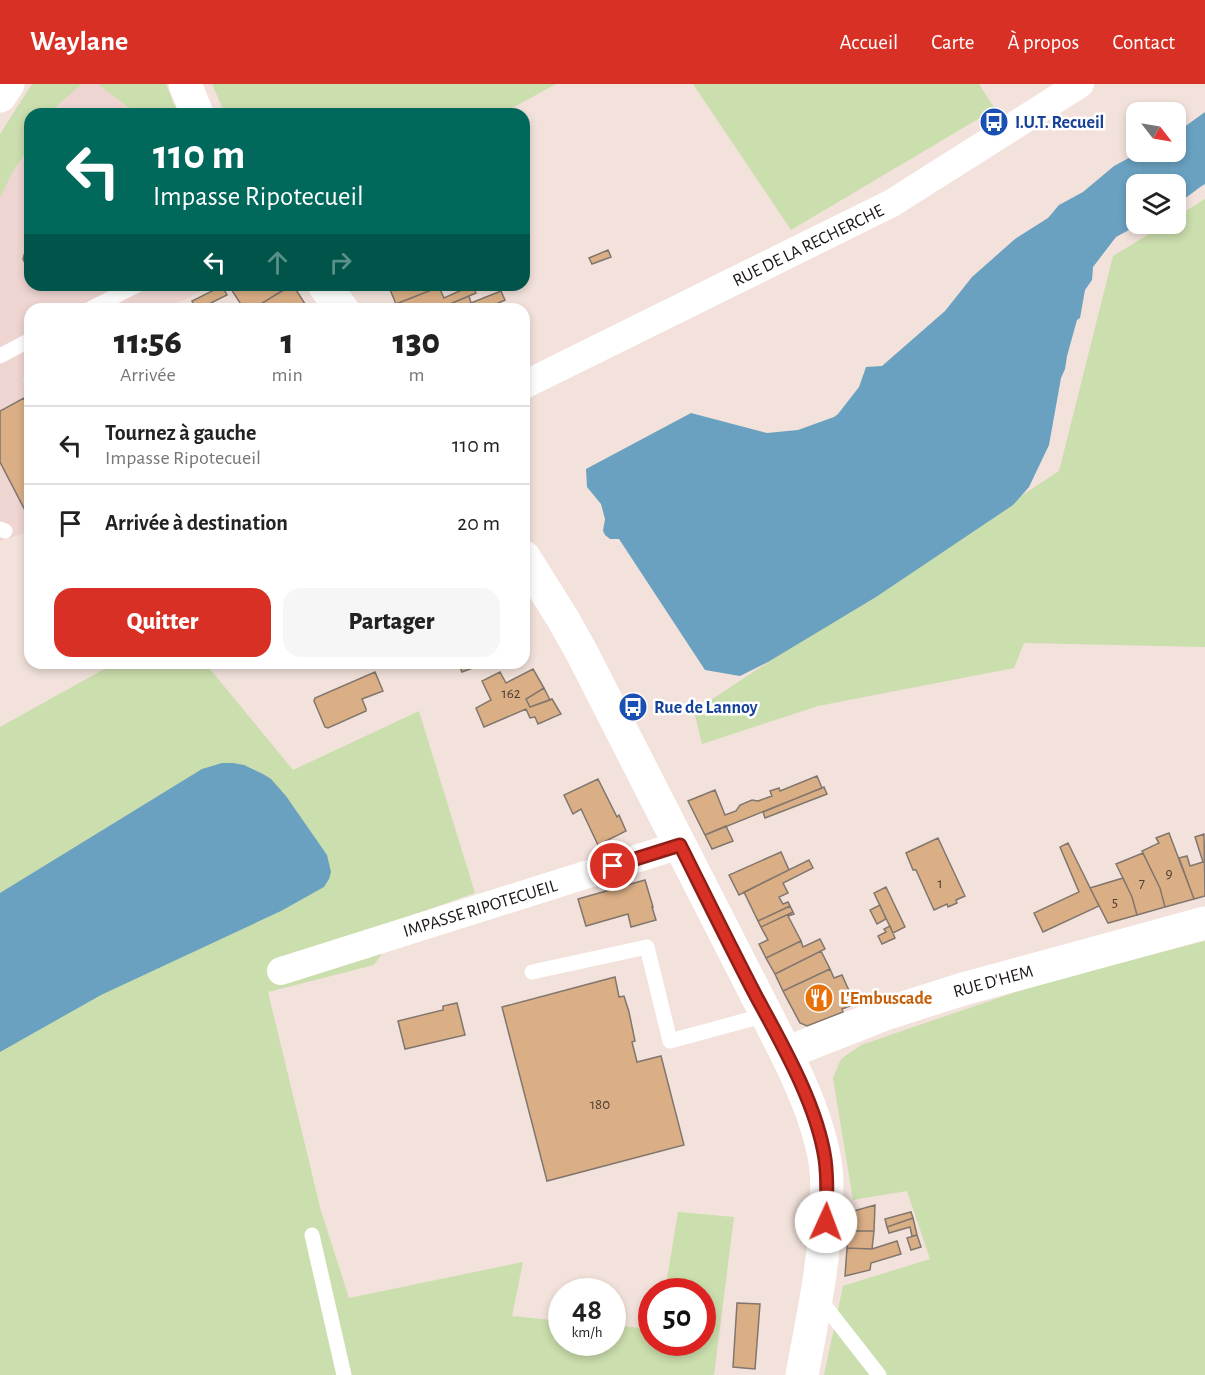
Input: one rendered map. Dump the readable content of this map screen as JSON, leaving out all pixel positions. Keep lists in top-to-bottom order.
{
  "streets": {
    "main road": ["RUE D'HEM"],
    "street": ["RUE DE LA RECHERCHE", "IMPASSE RIPOTECUEIL"]
  },
  "places": {
    "bus stop": ["I.U.T. Recueil", "Rue de Lannoy"],
    "restaurant": ["L'Embuscade"]
  },
  "house_numbers": [
    "162",
    "9",
    "1",
    "7",
    "5",
    "180"
  ],
  "north": "bottom right",
  "page": {
    "header": "Waylane",
    "nav": [
      "Accueil",
      "Carte",
      "À propos",
      "Contact"
    ],
    "turn": ["110 m", "Impasse Ripotecueil"],
    "eta": [
      "11:56",
      "Arrivée",
      "1",
      "min",
      "130",
      "m"
    ],
    "list": [
      {
        "name": "Tournez à gauche",
        "note": "Impasse Ripotecueil",
        "value": "110 m"
      },
      {
        "name": "Arrivée à destination",
        "value": "20 m"
      }
    ],
    "buttons": ["Quitter", "Partager"],
    "speed": "48 km/h",
    "limit": "50"
  }
}
